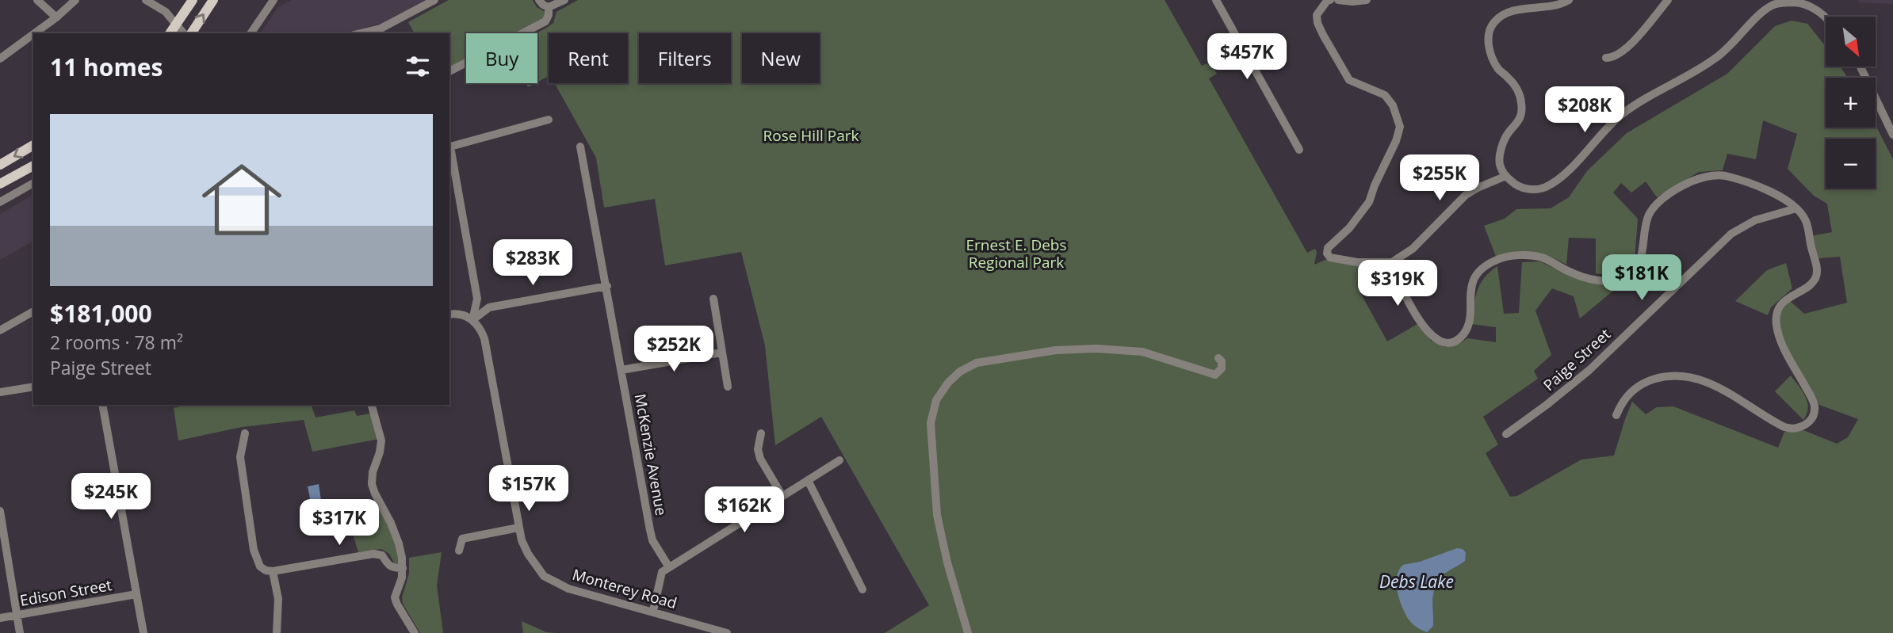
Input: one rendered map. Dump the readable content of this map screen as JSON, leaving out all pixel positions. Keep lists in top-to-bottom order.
{
  "streets": {
    "street": [
      "Paige Street",
      "McKenzie Avenue",
      "Monterey Road",
      "Edison Street"
    ]
  },
  "water": ["Debs Lake"],
  "parks": ["Rose Hill Park", "Ernest E. Debs Regional Park"],
  "north": "bottom right",
  "page": {
    "map_buttons": ["+", "−"],
    "price": [
      "$457K",
      "$208K",
      "$255K",
      "$283K",
      "$181K",
      "$319K",
      "$252K",
      "$157K",
      "$245K",
      "$162K",
      "$317K"
    ],
    "chip": [
      "Buy",
      "Rent",
      "Filters",
      "New"
    ],
    "heading": "11 homes",
    "list": [
      {
        "name": "$181,000",
        "note": "2 rooms · 78 m² · Paige Street"
      }
    ]
  }
}
